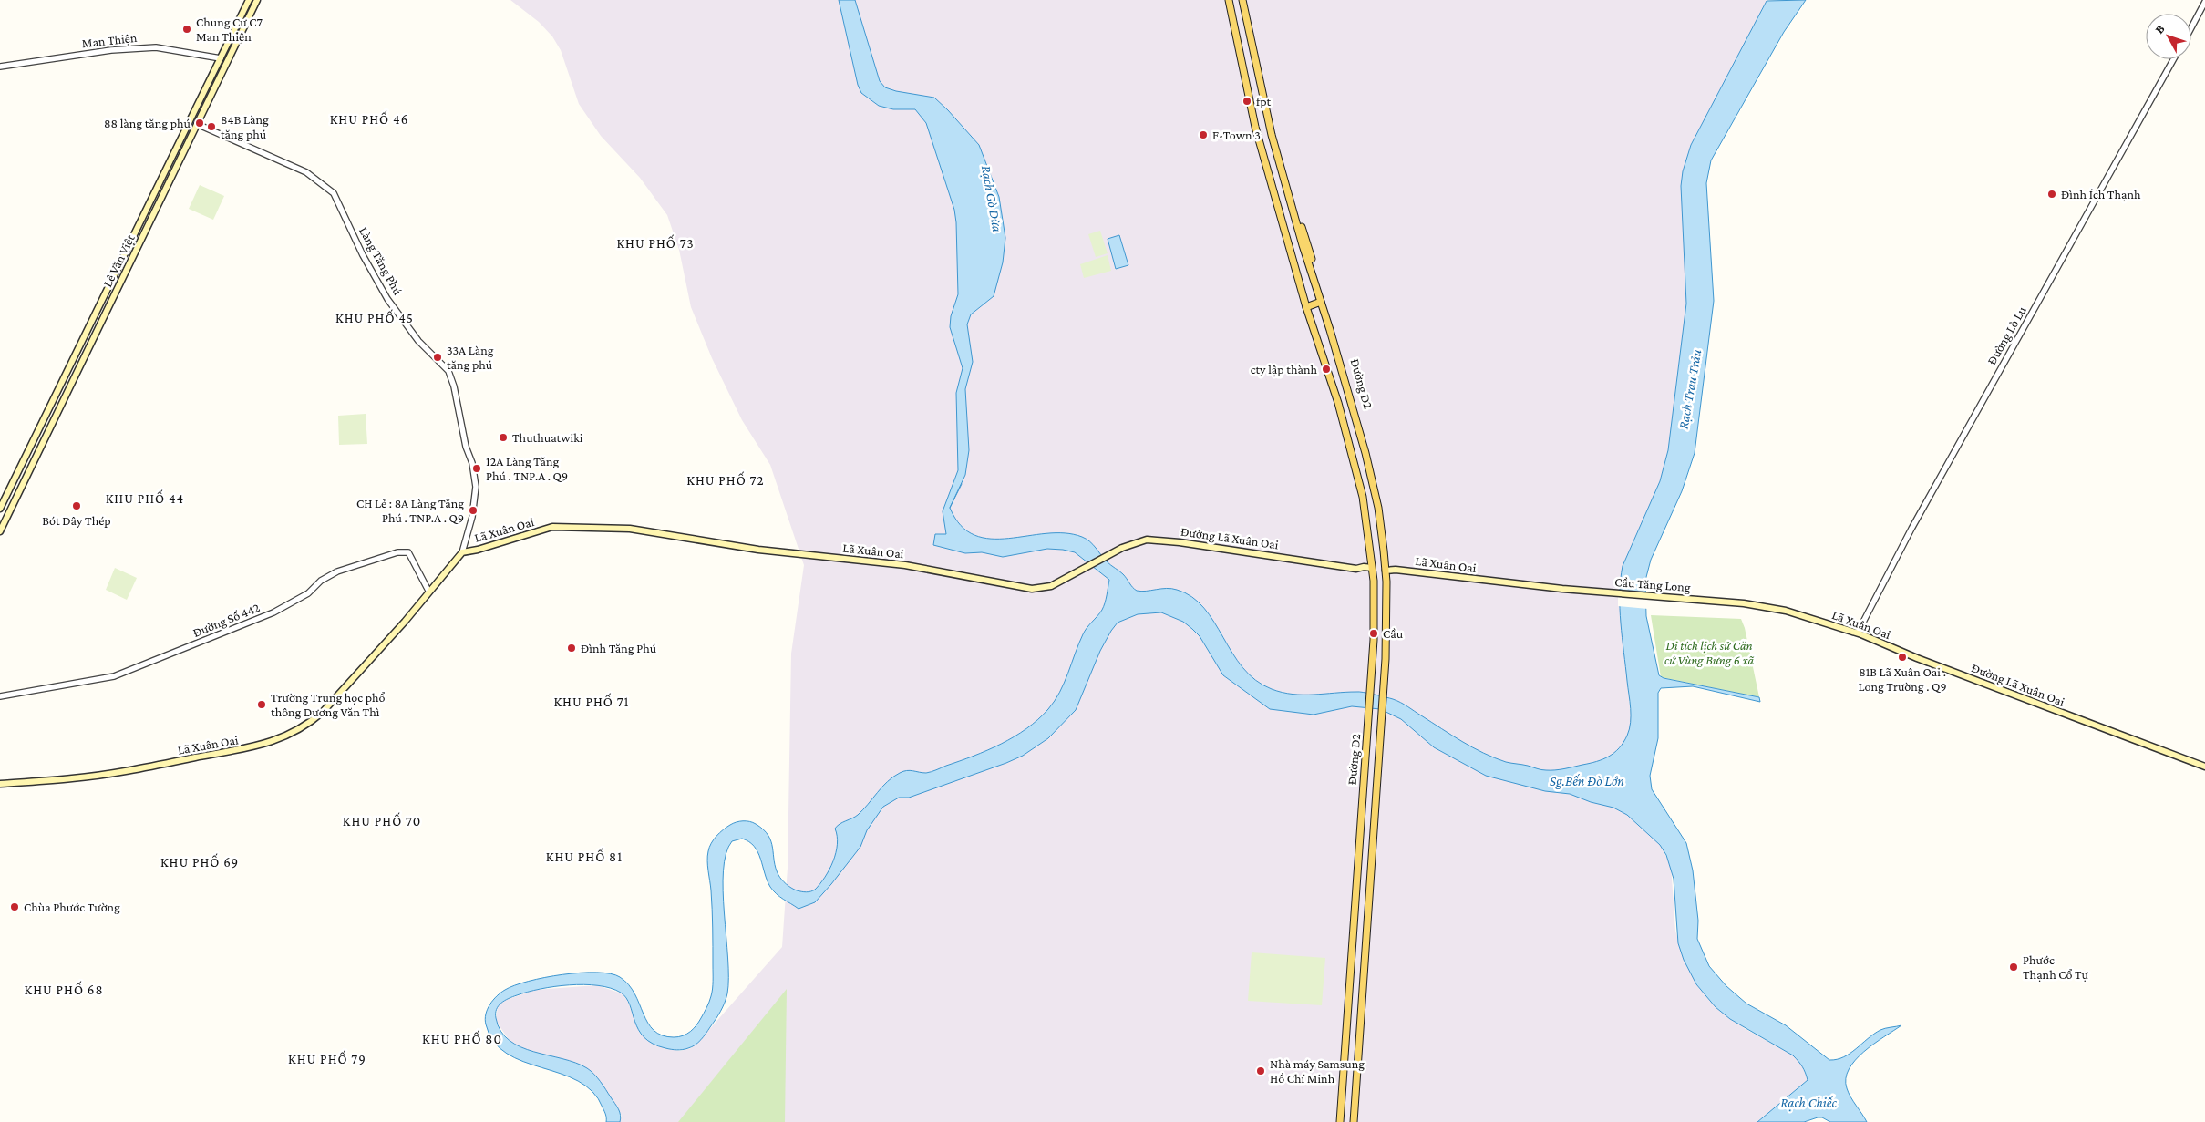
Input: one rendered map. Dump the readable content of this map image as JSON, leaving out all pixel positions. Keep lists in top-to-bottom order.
{
  "streets": {
    "main road": [
      "Lê Văn Việt",
      "Đường D2",
      "Lã Xuân Oai",
      "Đường Lã Xuân Oai",
      "Cầu Tăng Long"
    ],
    "street": [
      "Man Thiện",
      "Làng Tăng Phú",
      "Đường Lò Lu",
      "Đường Số 442"
    ]
  },
  "crossings": [
    ["Man Thiện", "Lê Văn Việt"],
    ["Lê Văn Việt", "Làng Tăng Phú"],
    ["Làng Tăng Phú", "Lã Xuân Oai"],
    ["Đường Lò Lu", "Lã Xuân Oai"],
    ["Đường D2", "Lã Xuân Oai"],
    ["Đường D2", "Đường Lã Xuân Oai"],
    ["Lã Xuân Oai", "Đường Lã Xuân Oai"],
    ["Lã Xuân Oai", "Cầu Tăng Long"],
    ["Lã Xuân Oai", "Đường Số 442"]
  ],
  "districts": [
    "KHU PHỐ 46",
    "KHU PHỐ 73",
    "KHU PHỐ 45",
    "KHU PHỐ 72",
    "KHU PHỐ 44",
    "KHU PHỐ 71",
    "KHU PHỐ 70",
    "KHU PHỐ 81",
    "KHU PHỐ 69",
    "KHU PHỐ 68",
    "KHU PHỐ 80",
    "KHU PHỐ 79"
  ],
  "water": [
    "Rạch Gò Dừa",
    "Rạch Trau Trảu",
    "Sg.Bến Đò Lớn",
    "Rạch Chiếc"
  ],
  "parks": ["Di tích lịch sử Căn cứ Vùng Bưng 6 xã"],
  "places": [
    "Chung Cư C7 Man Thiện",
    "fpt",
    "88 làng tăng phú",
    "84B Làng tăng phú",
    "F-Town 3",
    "Đình Ích Thạnh",
    "33A Làng tăng phú",
    "cty lập thành",
    "Thuthuatwiki",
    "12A Làng Tăng Phú . TNP.A . Q9",
    "Bót Dây Thép",
    "CH Lẻ : 8A Làng Tăng Phú . TNP.A . Q9",
    "Cầu",
    "Đình Tăng Phú",
    "81B Lã Xuân Oai . Long Trường . Q9",
    "Trường Trung học phổ thông Dương Văn Thì",
    "Chùa Phước Tường",
    "Phước Thạnh Cổ Tự",
    "Nhà máy Samsung Hồ Chí Minh"
  ],
  "north": "top left"
}
